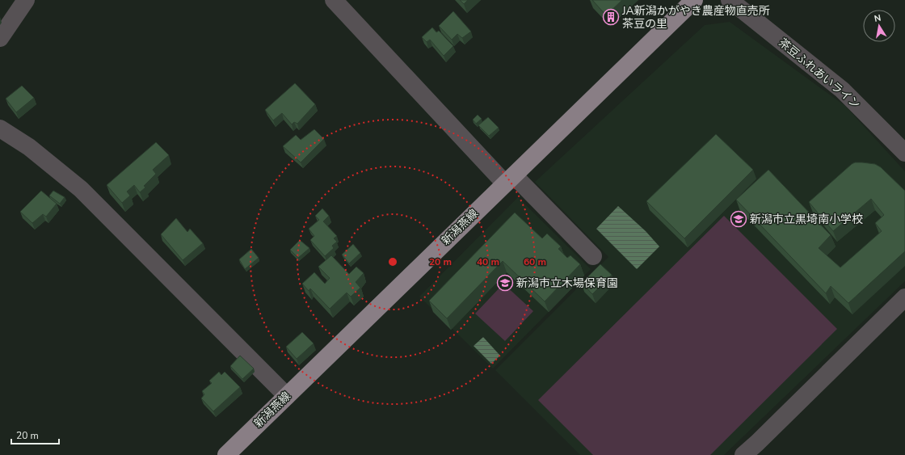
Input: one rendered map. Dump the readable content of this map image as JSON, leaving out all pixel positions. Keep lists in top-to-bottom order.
{
  "streets": {
    "main road": ["新潟燕線"],
    "street": ["茶豆ふれあいライン"]
  },
  "places": {
    "building": ["JA新潟かがやき農産物直売所 茶豆の里"],
    "school or university": ["新潟市立黒埼南小学校", "新潟市立木場保育園"]
  },
  "scale_bar": "20 m",
  "north": "top",
  "rings": ["20 m", "40 m", "60 m"]
}
